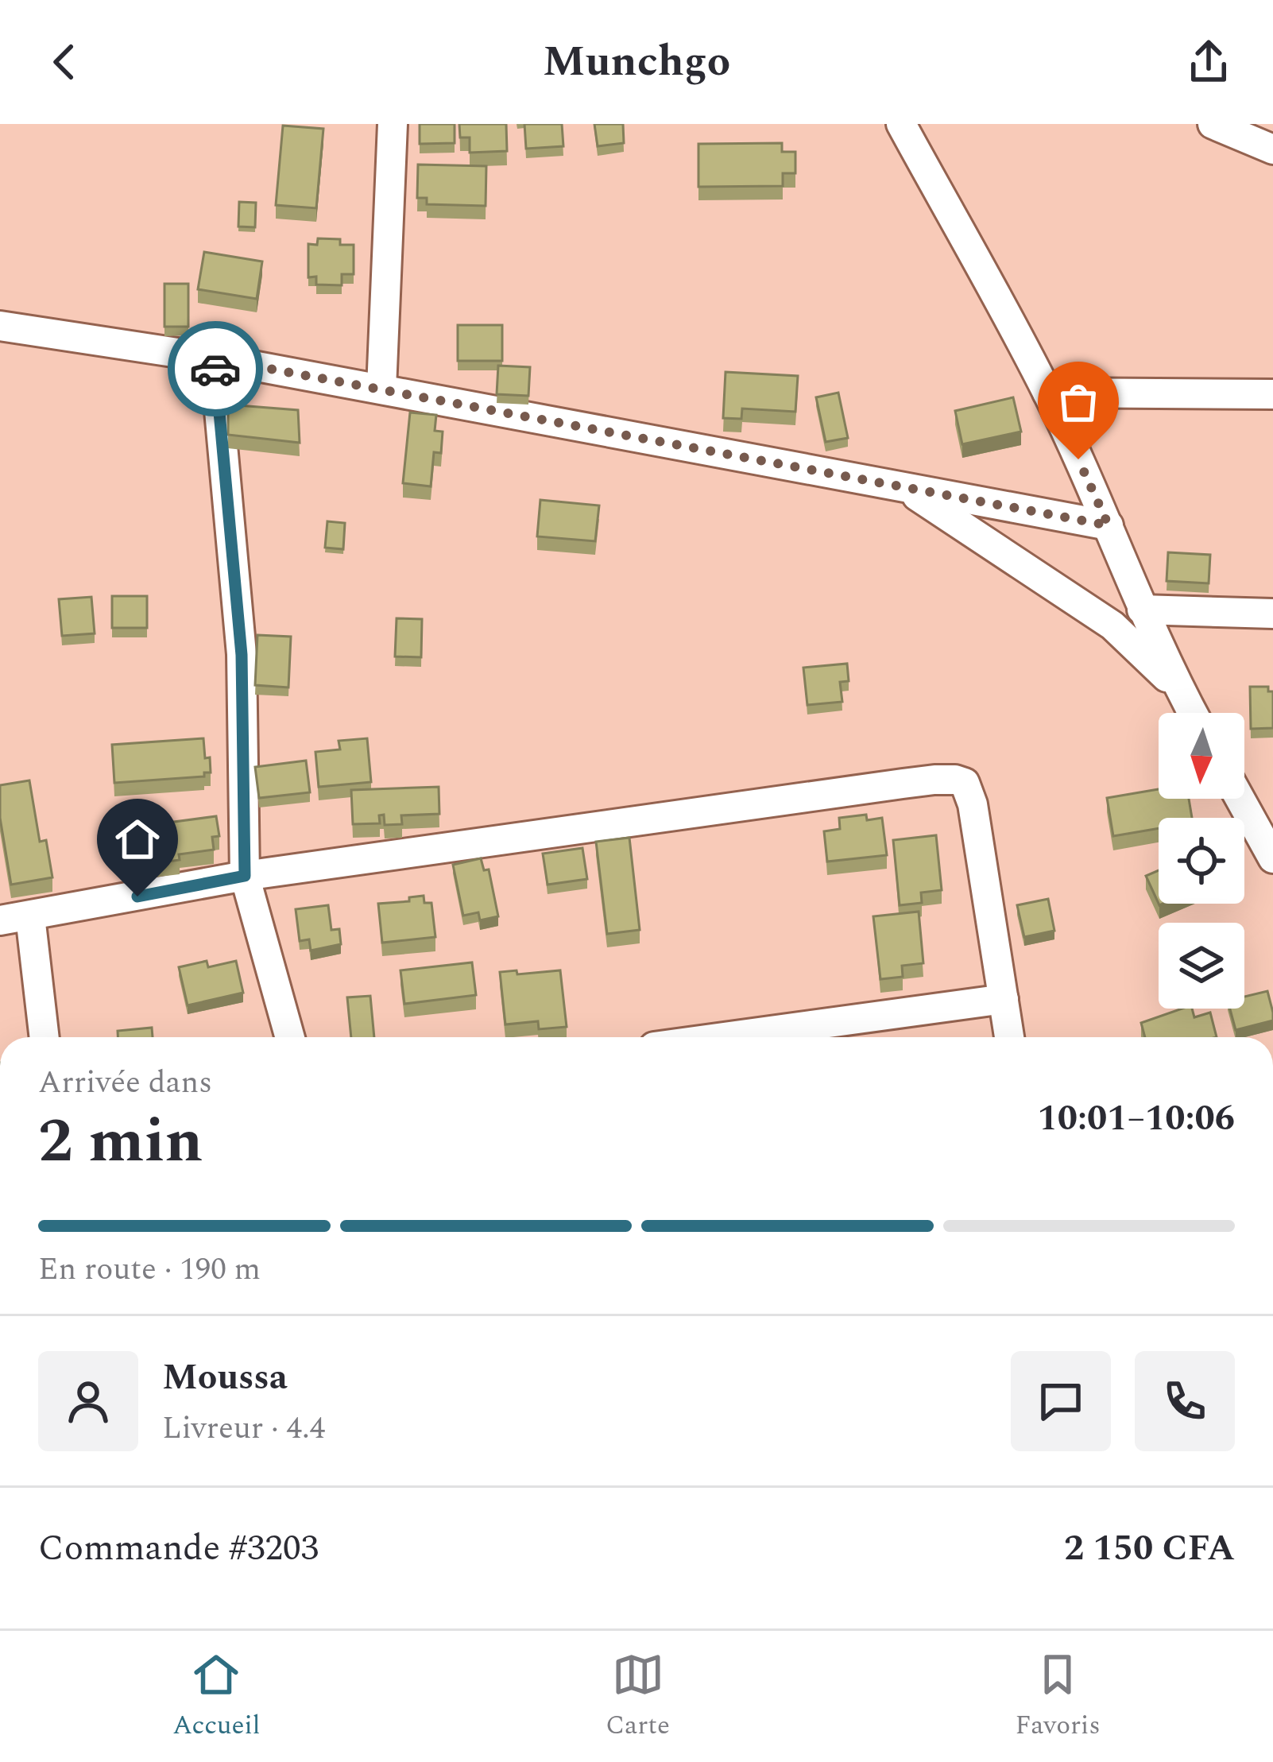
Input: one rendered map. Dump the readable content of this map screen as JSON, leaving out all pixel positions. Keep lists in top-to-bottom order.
{
  "north": "bottom",
  "page": {
    "header": "Munchgo",
    "heading": ["2 min", "Arrivée dans", "10:01–10:06"],
    "panel": [
      "Moussa",
      "Livreur · 4.4",
      "Commande #3203",
      "2 150 CFA"
    ],
    "bar": "En route · 190 m",
    "tabs": ["Accueil", "Carte", "Favoris"]
  }
}
